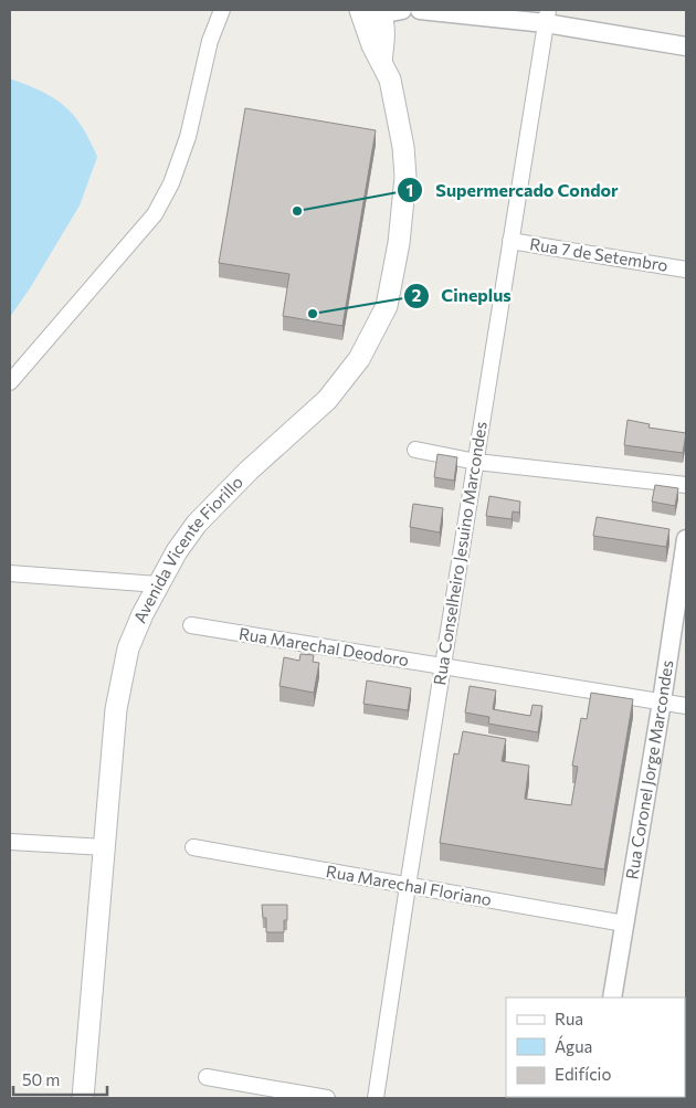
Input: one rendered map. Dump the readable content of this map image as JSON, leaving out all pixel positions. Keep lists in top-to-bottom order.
{
  "streets": {
    "main road": ["Avenida Vicente Fiorillo"],
    "street": [
      "Rua 7 de Setembro",
      "Rua Conselheiro Jesuino Marcondes",
      "Rua Marechal Deodoro",
      "Rua Coronel Jorge Marcondes",
      "Rua Marechal Floriano"
    ]
  },
  "crossings": [
    ["Rua 7 de Setembro", "Rua Conselheiro Jesuino Marcondes"],
    ["Rua Conselheiro Jesuino Marcondes", "Rua Marechal Deodoro"],
    ["Rua Conselheiro Jesuino Marcondes", "Rua Marechal Floriano"],
    ["Rua Marechal Deodoro", "Rua Coronel Jorge Marcondes"],
    ["Rua Coronel Jorge Marcondes", "Rua Marechal Floriano"]
  ],
  "places": ["Supermercado Condor", "Cineplus"],
  "legend": ["Rua", "Água", "Edifício"],
  "scale_bar": "50 m"
}
